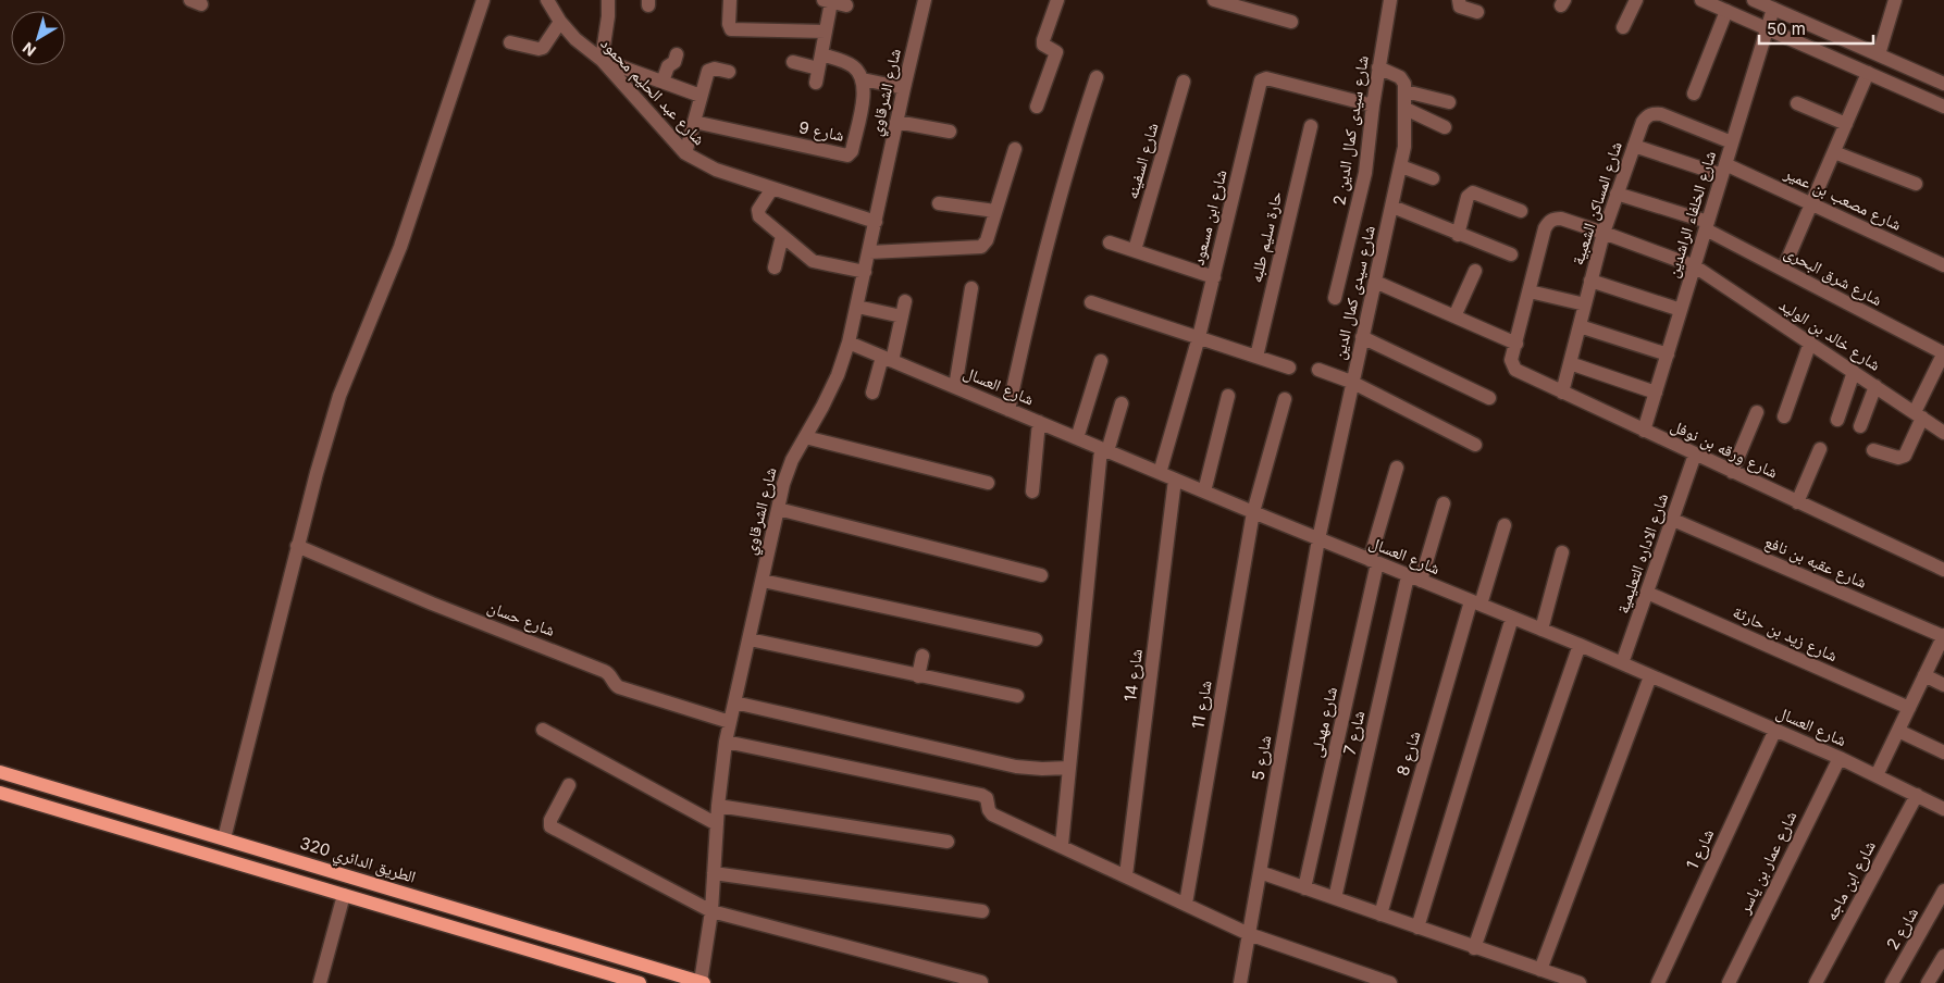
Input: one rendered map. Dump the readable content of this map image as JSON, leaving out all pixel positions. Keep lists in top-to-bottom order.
{
  "streets": {
    "main road": ["الطريق الدائري 320"],
    "street": [
      "شارع عبد الحليم محمود",
      "شارع الشرقاوي",
      "شارع سيدى كمال الدين 2",
      "شارع 9",
      "شارع السفينه",
      "شارع مصعب بن عمير",
      "شارع المساكن الشعبية",
      "شارع الخلفاء الراشدين",
      "شارع ابن مسعود",
      "حارة سليم طلبه",
      "شارع شرق البحرى",
      "شارع سيدى كمال الدين",
      "شارع خالد بن الوليد",
      "شارع العسال",
      "شارع ورقه بن نوفل",
      "شارع الاداره التعليمية",
      "شارع عقبه بن نافع",
      "شارع حسان",
      "شارع زيد بن حارثة",
      "شارع 14",
      "شارع 11",
      "شارع مهدلى",
      "شارع 7",
      "شارع 8",
      "شارع 5",
      "شارع 1",
      "شارع عمار بن ياسر",
      "شارع ابن ماجه",
      "شارع 2"
    ]
  },
  "crossings": [
    ["شارع عبد الحليم محمود", "شارع الشرقاوي"],
    ["شارع الشرقاوي", "شارع العسال"],
    ["شارع الشرقاوي", "شارع حسان"],
    ["شارع الشرقاوي", "الطريق الدائري 320"],
    ["شارع سيدى كمال الدين 2", "شارع ابن مسعود"],
    ["شارع مصعب بن عمير", "شارع المساكن الشعبية"],
    ["شارع مصعب بن عمير", "شارع الخلفاء الراشدين"],
    ["شارع المساكن الشعبية", "شارع الخلفاء الراشدين"],
    ["شارع المساكن الشعبية", "شارع شرق البحرى"],
    ["شارع المساكن الشعبية", "شارع خالد بن الوليد"],
    ["شارع المساكن الشعبية", "شارع ورقه بن نوفل"],
    ["شارع الخلفاء الراشدين", "شارع شرق البحرى"],
    ["شارع الخلفاء الراشدين", "شارع خالد بن الوليد"],
    ["شارع الخلفاء الراشدين", "شارع ورقه بن نوفل"],
    ["شارع ابن مسعود", "شارع العسال"],
    ["شارع سيدى كمال الدين", "شارع العسال"],
    ["شارع سيدى كمال الدين", "شارع 5"],
    ["شارع خالد بن الوليد", "شارع ورقه بن نوفل"],
    ["شارع العسال", "شارع الاداره التعليمية"],
    ["شارع العسال", "شارع 14"],
    ["شارع العسال", "شارع 11"],
    ["شارع العسال", "شارع مهدلى"],
    ["شارع العسال", "شارع 7"],
    ["شارع العسال", "شارع 8"],
    ["شارع العسال", "شارع 5"],
    ["شارع العسال", "شارع 1"],
    ["شارع العسال", "شارع عمار بن ياسر"],
    ["شارع العسال", "شارع ابن ماجه"],
    ["شارع ورقه بن نوفل", "شارع الاداره التعليمية"],
    ["شارع الاداره التعليمية", "شارع عقبه بن نافع"],
    ["شارع الاداره التعليمية", "شارع زيد بن حارثة"]
  ],
  "scale_bar": "50 m",
  "north": "bottom left"
}
